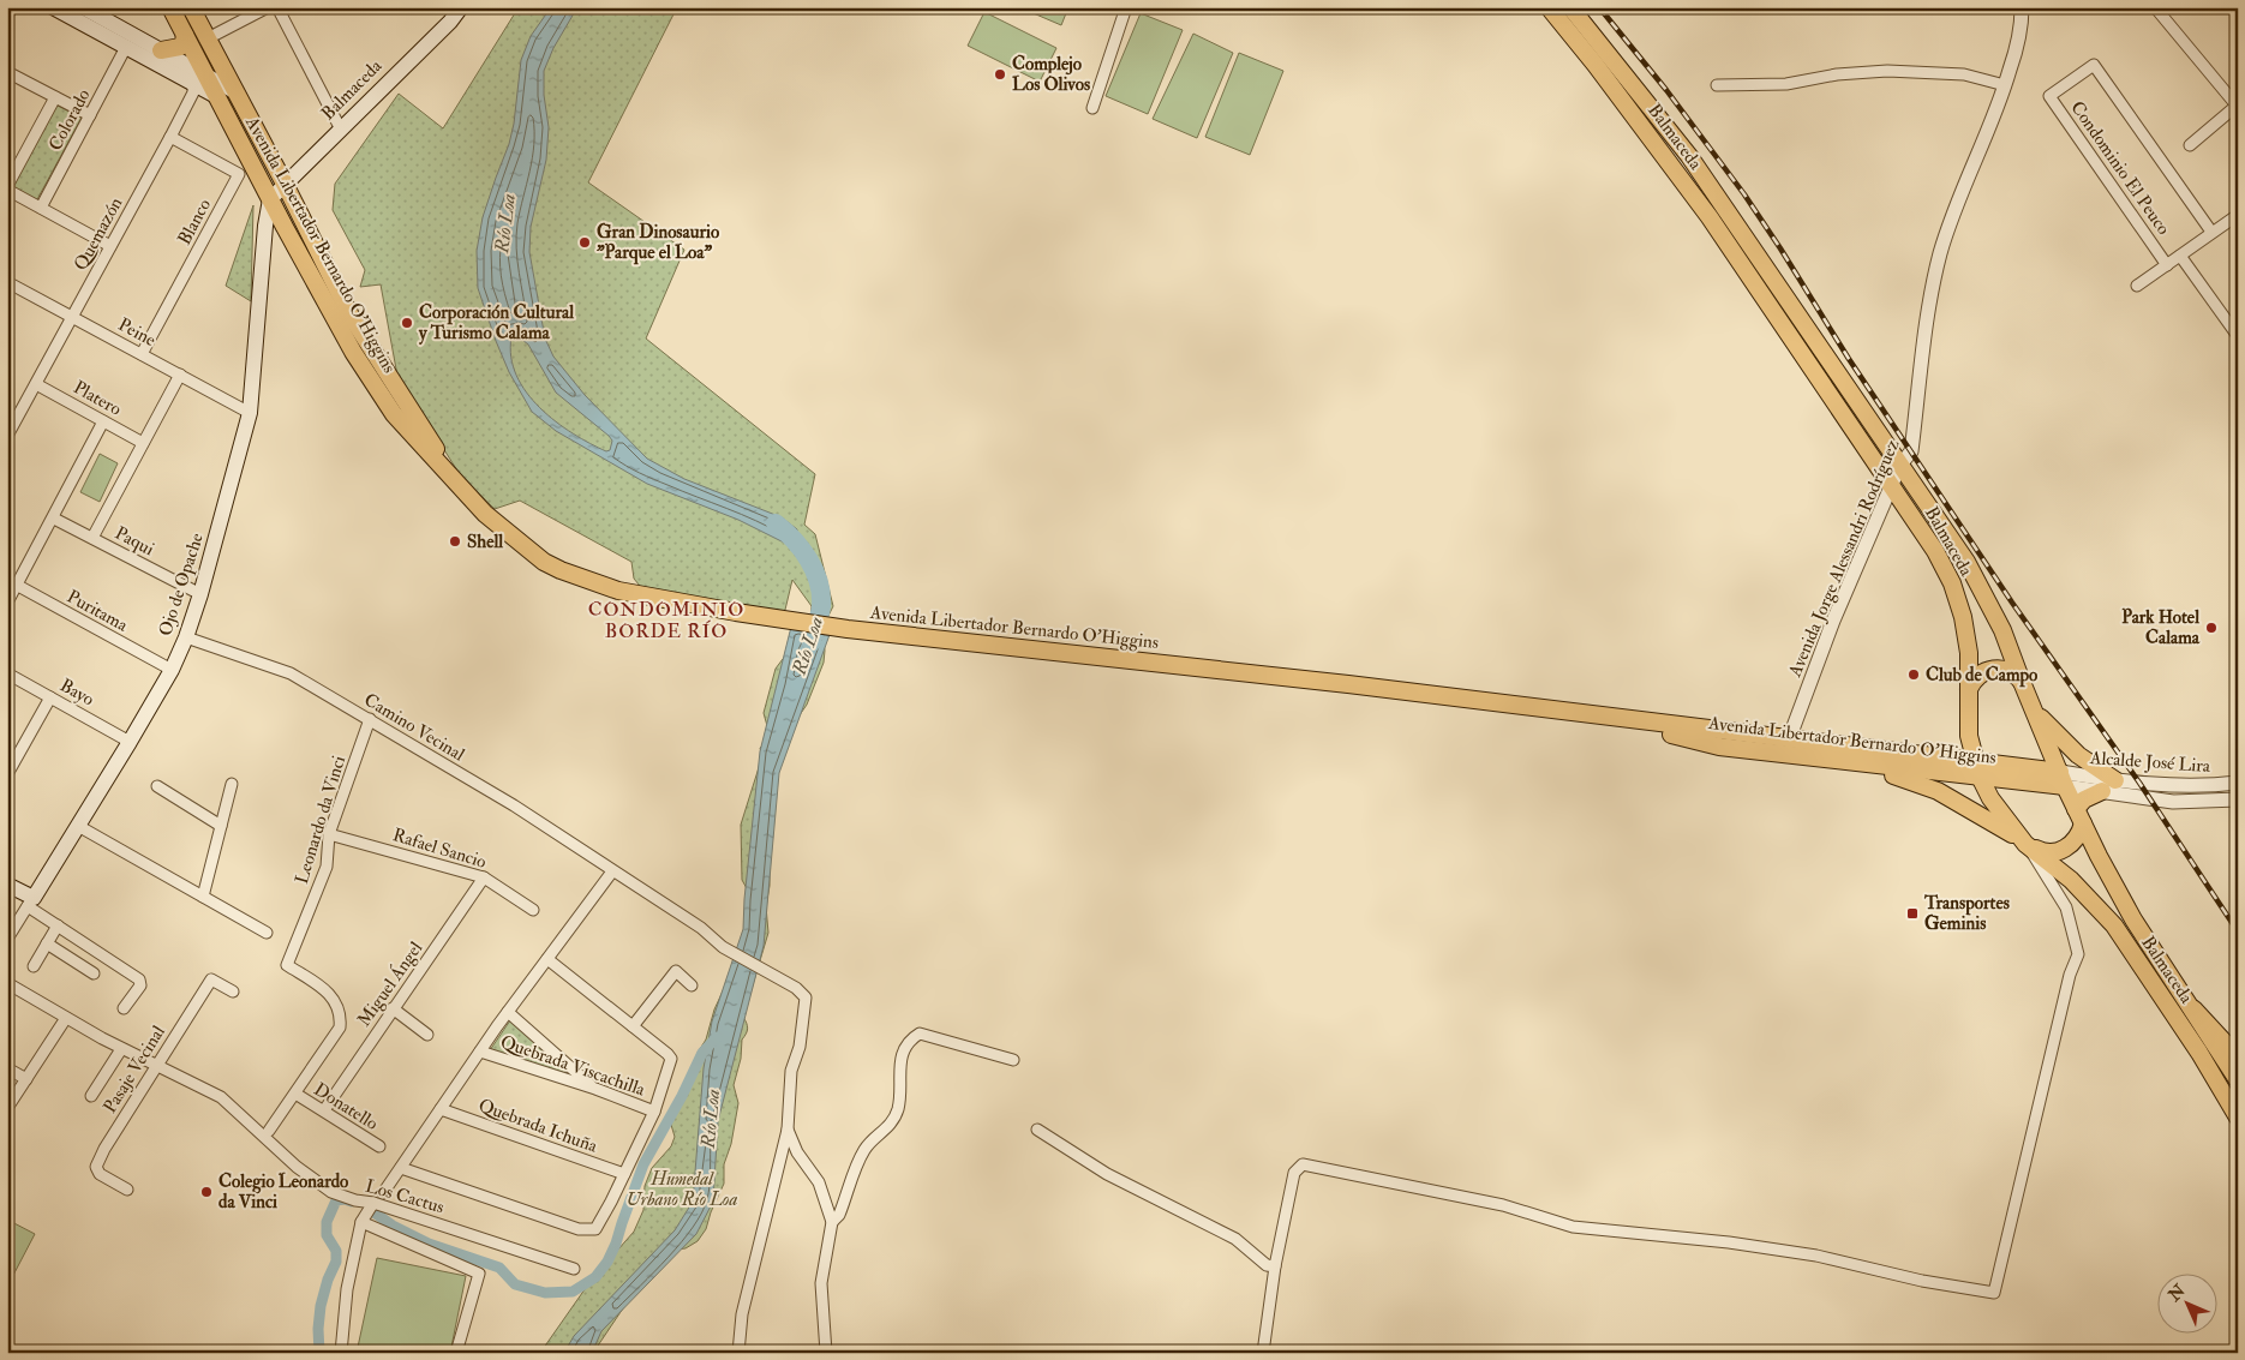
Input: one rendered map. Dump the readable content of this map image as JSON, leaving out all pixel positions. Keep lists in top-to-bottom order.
{
  "streets": {
    "main road": ["Balmaceda", "Avenida Libertador Bernardo O'Higgins", "Ojo de Opache"],
    "street": [
      "Colorado",
      "Condominio El Peuco",
      "Blanco",
      "Quemazón",
      "Peine",
      "Platero",
      "Paqui",
      "Avenida Jorge Alessandri Rodríguez",
      "Puritama",
      "Bayo",
      "Camino Vecinal",
      "Alcalde José Lira",
      "Leonardo da Vinci",
      "Rafael Sancio",
      "Miguel Ángel",
      "Quebrada Viscachilla",
      "Pasaje Vecinal",
      "Donatello",
      "Quebrada Ichuña",
      "Los Cactus"
    ]
  },
  "crossings": [
    ["Balmaceda", "Avenida Libertador Bernardo O'Higgins"],
    ["Balmaceda", "Avenida Jorge Alessandri Rodríguez"],
    ["Balmaceda", "Ojo de Opache"],
    ["Balmaceda", "Alcalde José Lira"],
    ["Blanco", "Quemazón"],
    ["Blanco", "Peine"],
    ["Quemazón", "Avenida Libertador Bernardo O'Higgins"],
    ["Quemazón", "Peine"],
    ["Quemazón", "Platero"],
    ["Avenida Libertador Bernardo O'Higgins", "Avenida Jorge Alessandri Rodríguez"],
    ["Avenida Libertador Bernardo O'Higgins", "Ojo de Opache"],
    ["Avenida Libertador Bernardo O'Higgins", "Alcalde José Lira"],
    ["Peine", "Ojo de Opache"],
    ["Paqui", "Ojo de Opache"],
    ["Ojo de Opache", "Puritama"],
    ["Ojo de Opache", "Bayo"],
    ["Ojo de Opache", "Camino Vecinal"],
    ["Camino Vecinal", "Leonardo da Vinci"],
    ["Leonardo da Vinci", "Rafael Sancio"],
    ["Leonardo da Vinci", "Donatello"],
    ["Rafael Sancio", "Miguel Ángel"],
    ["Miguel Ángel", "Donatello"],
    ["Pasaje Vecinal", "Los Cactus"]
  ],
  "districts": ["CONDOMINIO BORDE RÍO"],
  "water": ["Río Loa"],
  "parks": ["Humedal Urbano Río Loa"],
  "places": {
    "other": [
      "Complejo Los Olivos",
      "Gran Dinosaurio \"Parque el Loa\"",
      "Corporación Cultural y Turismo Calama",
      "Shell",
      "Park Hotel Calama",
      "Club de Campo",
      "Colegio Leonardo da Vinci"
    ],
    "transit": ["Transportes Geminis"]
  },
  "north": "top left"
}
